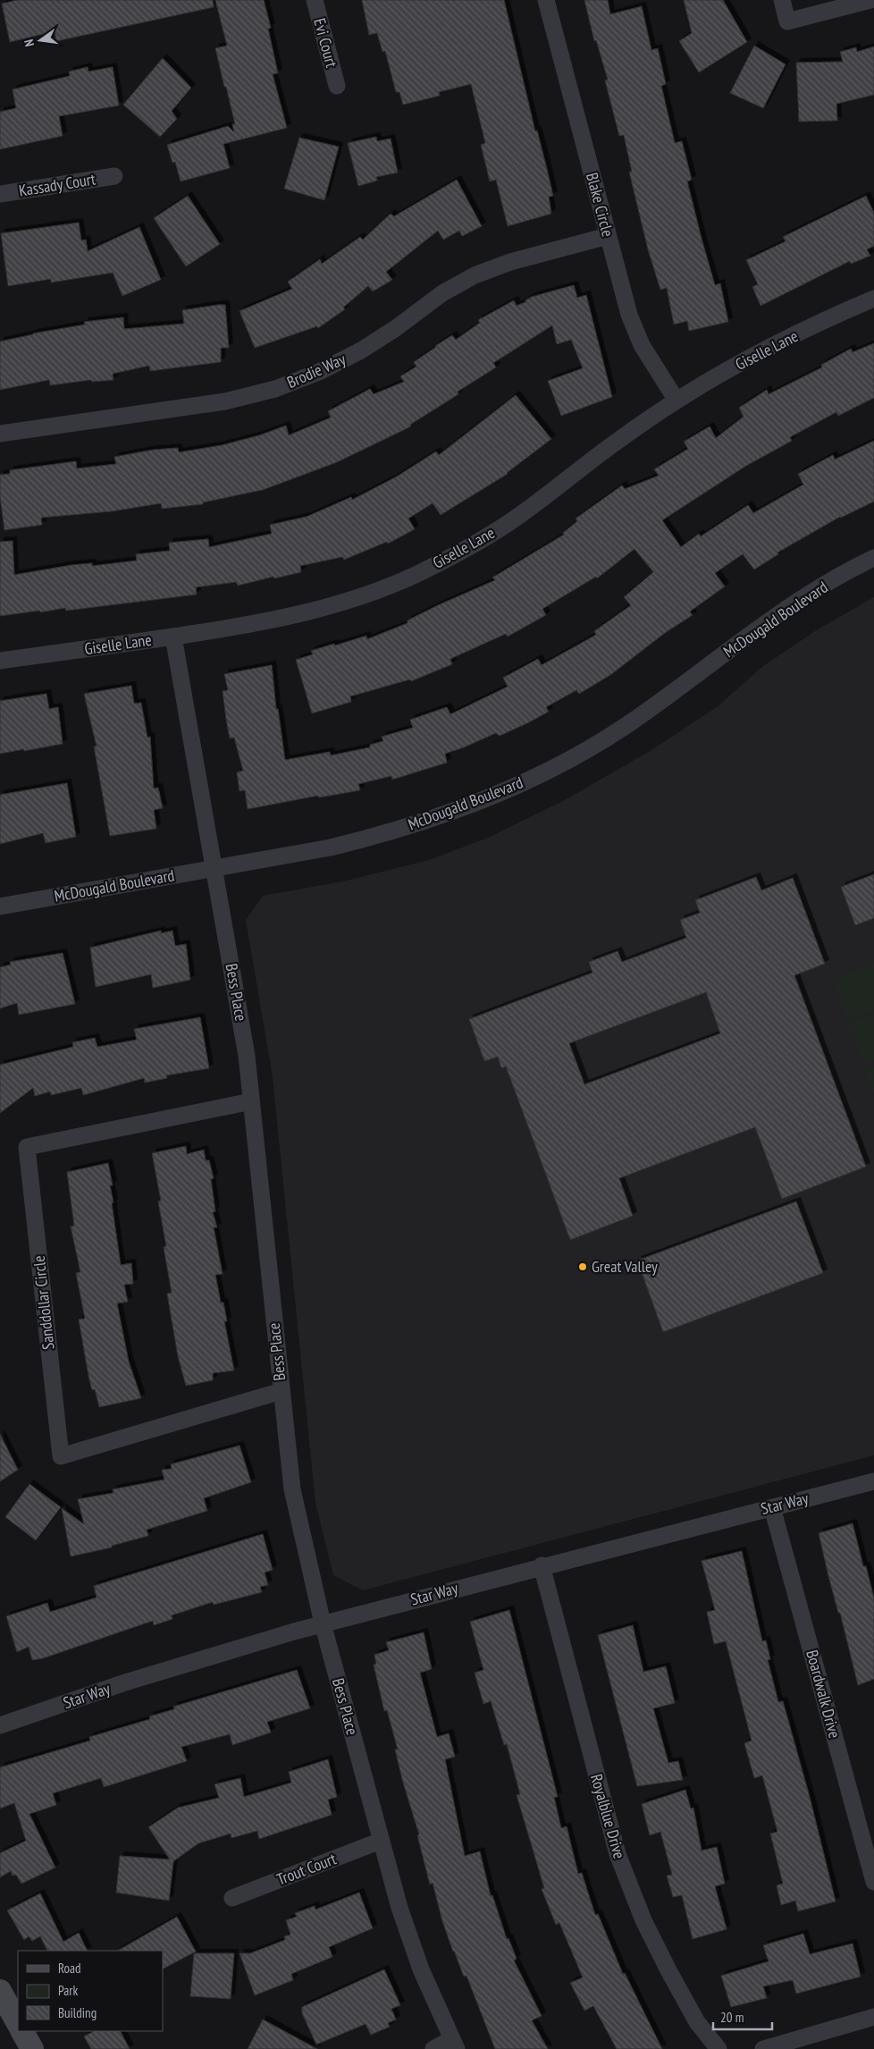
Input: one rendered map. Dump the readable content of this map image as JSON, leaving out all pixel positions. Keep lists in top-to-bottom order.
{
  "streets": {
    "street": [
      "Evi Court",
      "Kassady Court",
      "Blake Circle",
      "Giselle Lane",
      "Brodie Way",
      "McDougald Boulevard",
      "Bess Place",
      "Sanddollar Circle",
      "Star Way",
      "Boardwalk Drive",
      "Royalblue Drive",
      "Trout Court"
    ]
  },
  "crossings": [
    ["Blake Circle", "Giselle Lane"],
    ["Blake Circle", "Brodie Way"],
    ["Giselle Lane", "Bess Place"],
    ["McDougald Boulevard", "Bess Place"],
    ["Bess Place", "Sanddollar Circle"],
    ["Bess Place", "Star Way"],
    ["Bess Place", "Trout Court"],
    ["Star Way", "Boardwalk Drive"],
    ["Star Way", "Royalblue Drive"]
  ],
  "places": ["Great Valley"],
  "legend": ["Road", "Park", "Building"],
  "scale_bar": "20 m",
  "north": "left"
}
